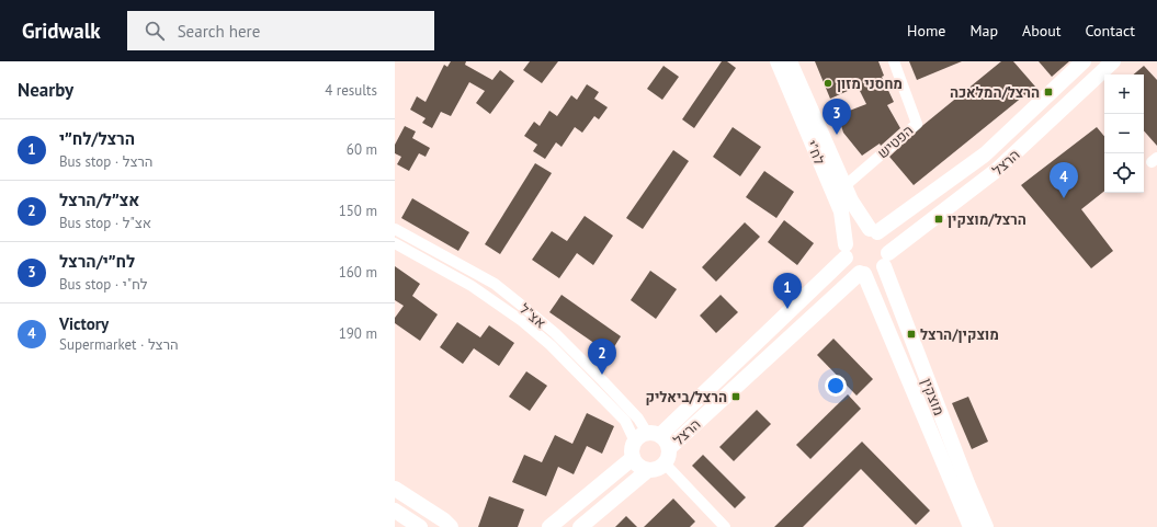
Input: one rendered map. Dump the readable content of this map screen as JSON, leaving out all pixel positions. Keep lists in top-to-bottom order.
{
  "streets": {
    "street": [
      "הפטיש",
      "לח\"י",
      "הרצל",
      "אצ\"ל",
      "מוצקין"
    ]
  },
  "crossings": [
    ["הפטיש", "לח\"י"],
    ["לח\"י", "הרצל"],
    ["לח\"י", "מוצקין"],
    ["הרצל", "אצ\"ל"],
    ["הרצל", "מוצקין"]
  ],
  "places": {
    "other": ["מחסני מזון"],
    "transit": [
      "הרצל/המלאכה",
      "הרצל/מוצקין",
      "מוצקין/הרצל",
      "הרצל/ביאליק"
    ]
  },
  "page": {
    "header": "Gridwalk",
    "search": "Search here",
    "nav": [
      "Home",
      "Map",
      "About",
      "Contact"
    ],
    "heading": ["Nearby", "4 results"],
    "map_buttons": ["+", "−"],
    "pins": [
      "3",
      "4",
      "1",
      "2"
    ],
    "list": [
      {
        "mark": "1",
        "name": "הרצל/לח״י",
        "note": "Bus stop · הרצל",
        "value": "60 m"
      },
      {
        "mark": "2",
        "name": "אצ״ל/הרצל",
        "note": "Bus stop · אצ\"ל",
        "value": "150 m"
      },
      {
        "mark": "3",
        "name": "לח״י/הרצל",
        "note": "Bus stop · לח\"י",
        "value": "160 m"
      },
      {
        "mark": "4",
        "name": "Victory",
        "note": "Supermarket · הרצל",
        "value": "190 m"
      }
    ]
  }
}
